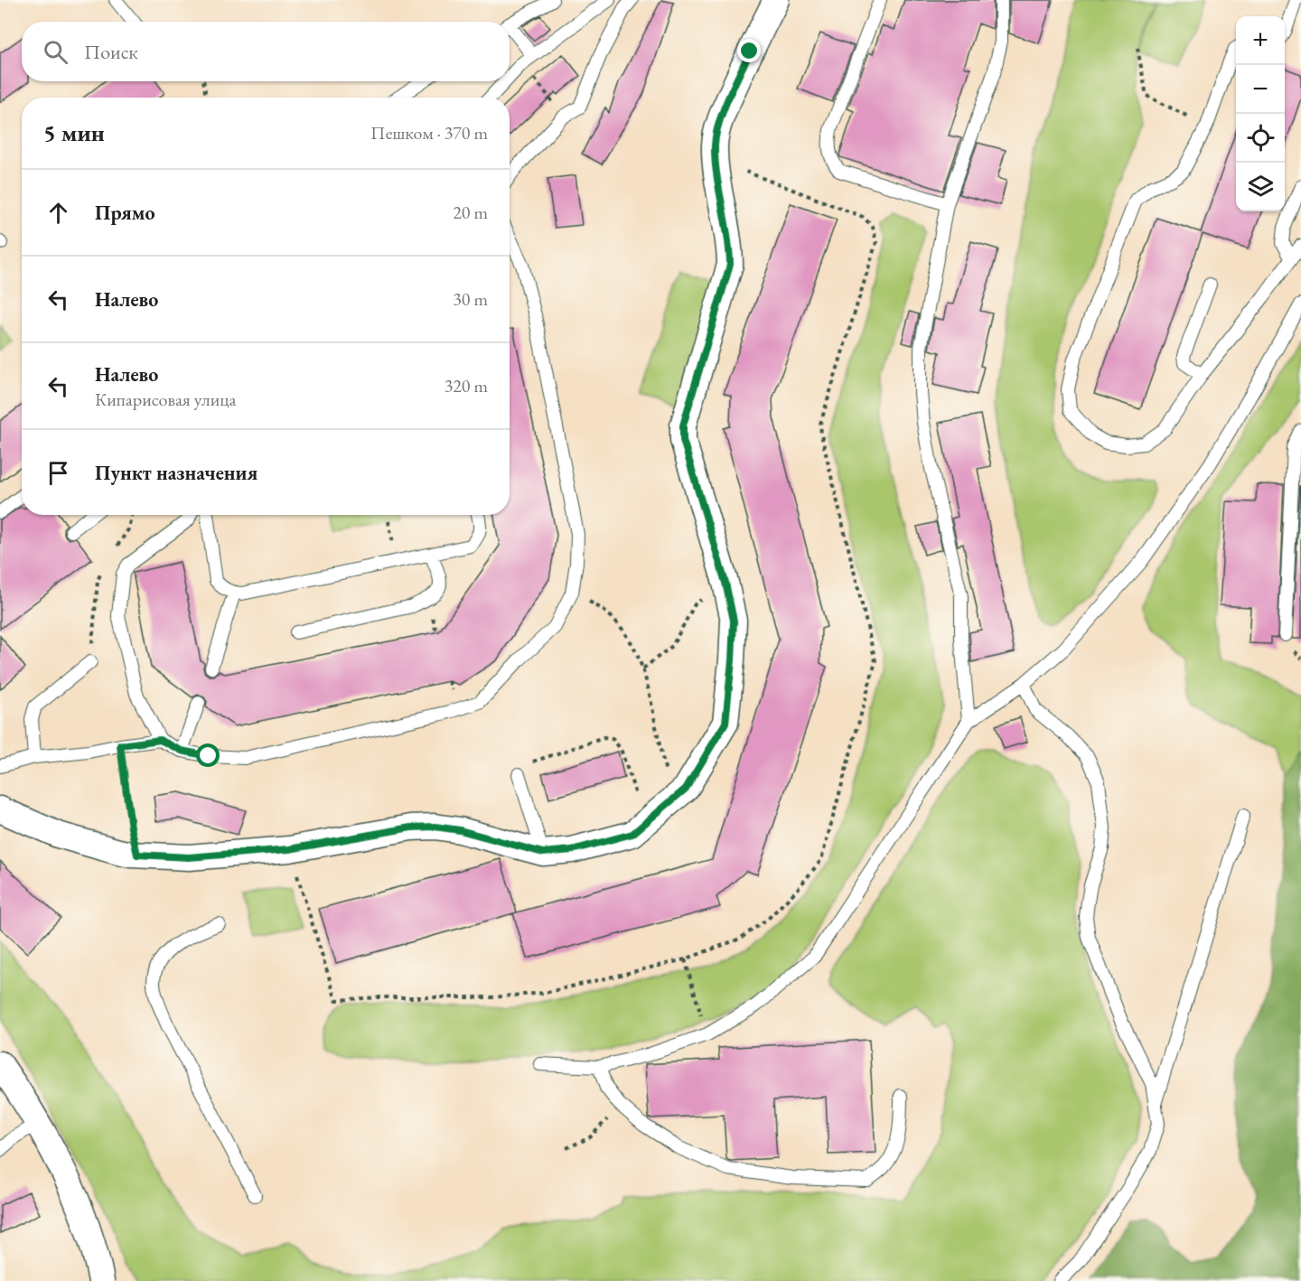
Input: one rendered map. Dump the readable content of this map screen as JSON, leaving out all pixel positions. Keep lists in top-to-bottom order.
{
  "page": {
    "map_buttons": ["+", "−"],
    "search": "Поиск",
    "heading": ["5 мин", "Пешком · 370 m"],
    "list": [
      ["Прямо", "20 m"],
      ["Налево", "30 m"],
      ["Налево", "Кипарисовая улица", "320 m"],
      "Пункт назначения"
    ]
  }
}
